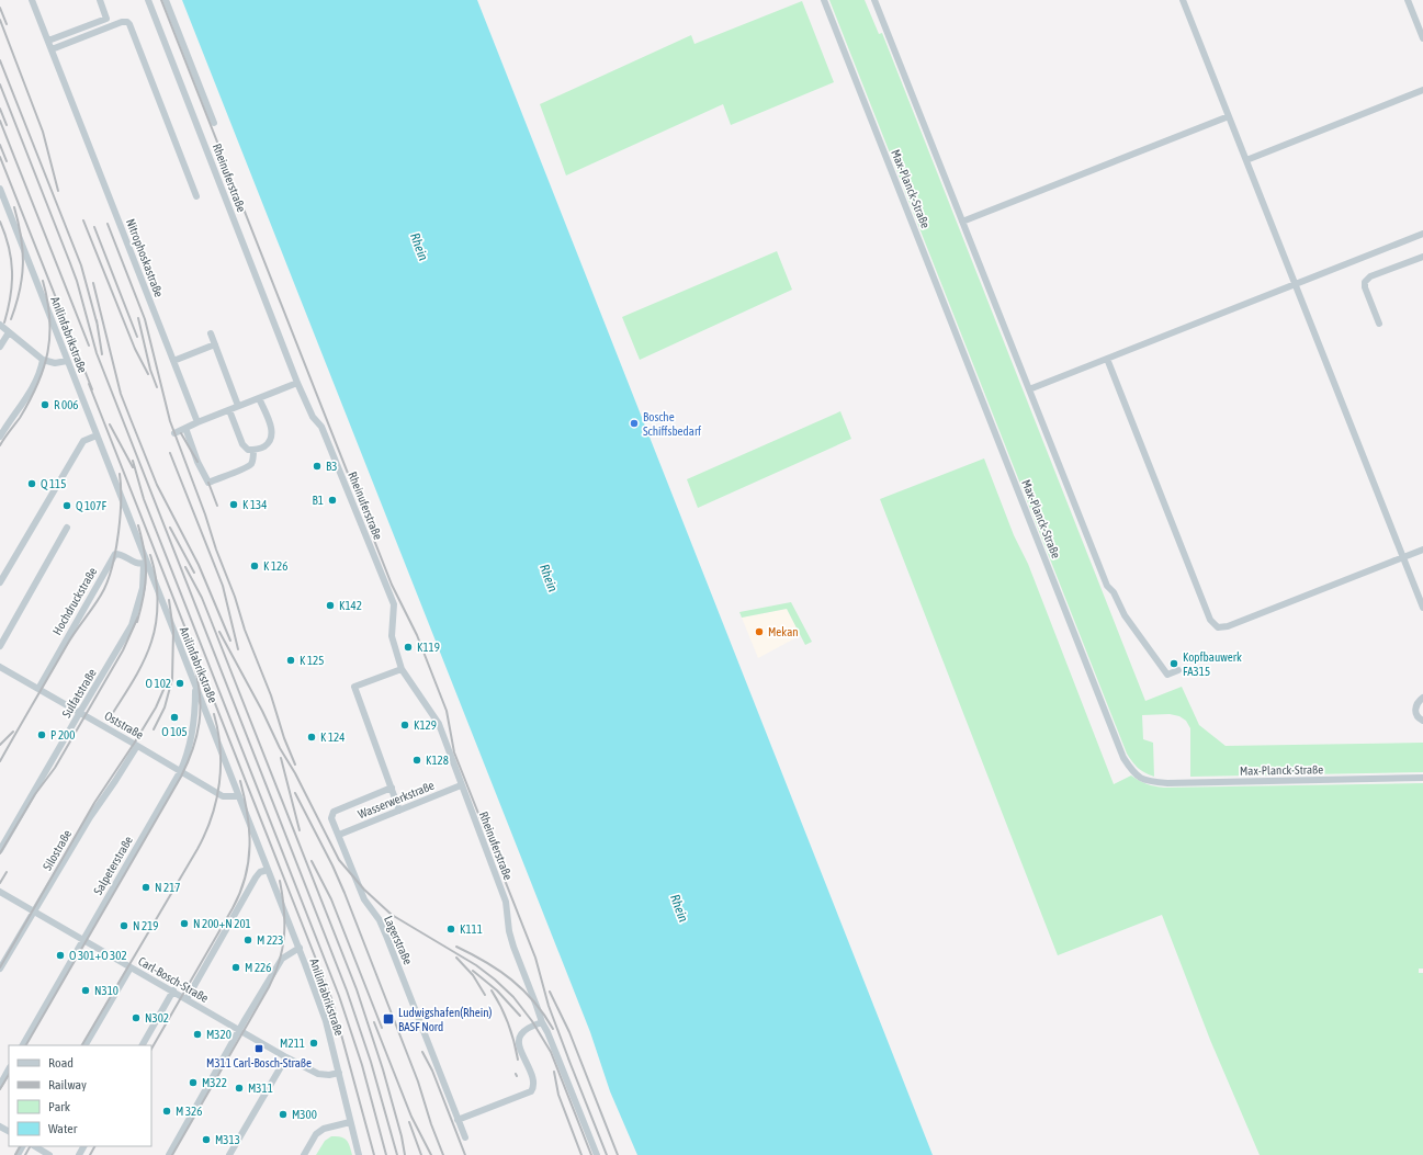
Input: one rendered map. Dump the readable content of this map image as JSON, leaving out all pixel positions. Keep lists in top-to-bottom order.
{
  "streets": {
    "street": [
      "Rheinuferstraße",
      "Max-Planck-Straße",
      "Nitrophoskastraße",
      "Anilinfabrikstraße",
      "Hochdruckstraße",
      "Sulfatstraße",
      "Oststraße",
      "Wasserwerkstraße",
      "Silostraße",
      "Salpeterstraße",
      "Lagerstraße",
      "Carl-Bosch-Straße"
    ]
  },
  "crossings": [
    ["Rheinuferstraße", "Wasserwerkstraße"],
    ["Anilinfabrikstraße", "Hochdruckstraße"],
    ["Anilinfabrikstraße", "Sulfatstraße"],
    ["Anilinfabrikstraße", "Oststraße"],
    ["Anilinfabrikstraße", "Salpeterstraße"],
    ["Anilinfabrikstraße", "Carl-Bosch-Straße"],
    ["Hochdruckstraße", "Sulfatstraße"],
    ["Hochdruckstraße", "Oststraße"],
    ["Sulfatstraße", "Oststraße"],
    ["Oststraße", "Silostraße"],
    ["Oststraße", "Salpeterstraße"],
    ["Wasserwerkstraße", "Lagerstraße"],
    ["Silostraße", "Carl-Bosch-Straße"],
    ["Salpeterstraße", "Carl-Bosch-Straße"]
  ],
  "water": ["Rhein"],
  "places": {
    "other": [
      "R 006",
      "Bosche Schiffsbedarf",
      "B3",
      "Q 115",
      "B1",
      "K 134",
      "Q 107F",
      "K 126",
      "K142",
      "Mekan",
      "K119",
      "K 125",
      "Kopfbauwerk FA315",
      "O 102",
      "O 105",
      "K129",
      "P 200",
      "K 124",
      "K128",
      "N 217",
      "N 200+N 201",
      "N 219",
      "K111",
      "M 223",
      "O 301+O 302",
      "M 226",
      "N310",
      "N302",
      "M320",
      "M211",
      "M322",
      "M311",
      "M 326",
      "M300",
      "M313"
    ],
    "transit": ["Ludwigshafen(Rhein) BASF Nord", "M311 Carl-Bosch-Straße"]
  },
  "legend": [
    "Road",
    "Railway",
    "Park",
    "Water"
  ]
}
